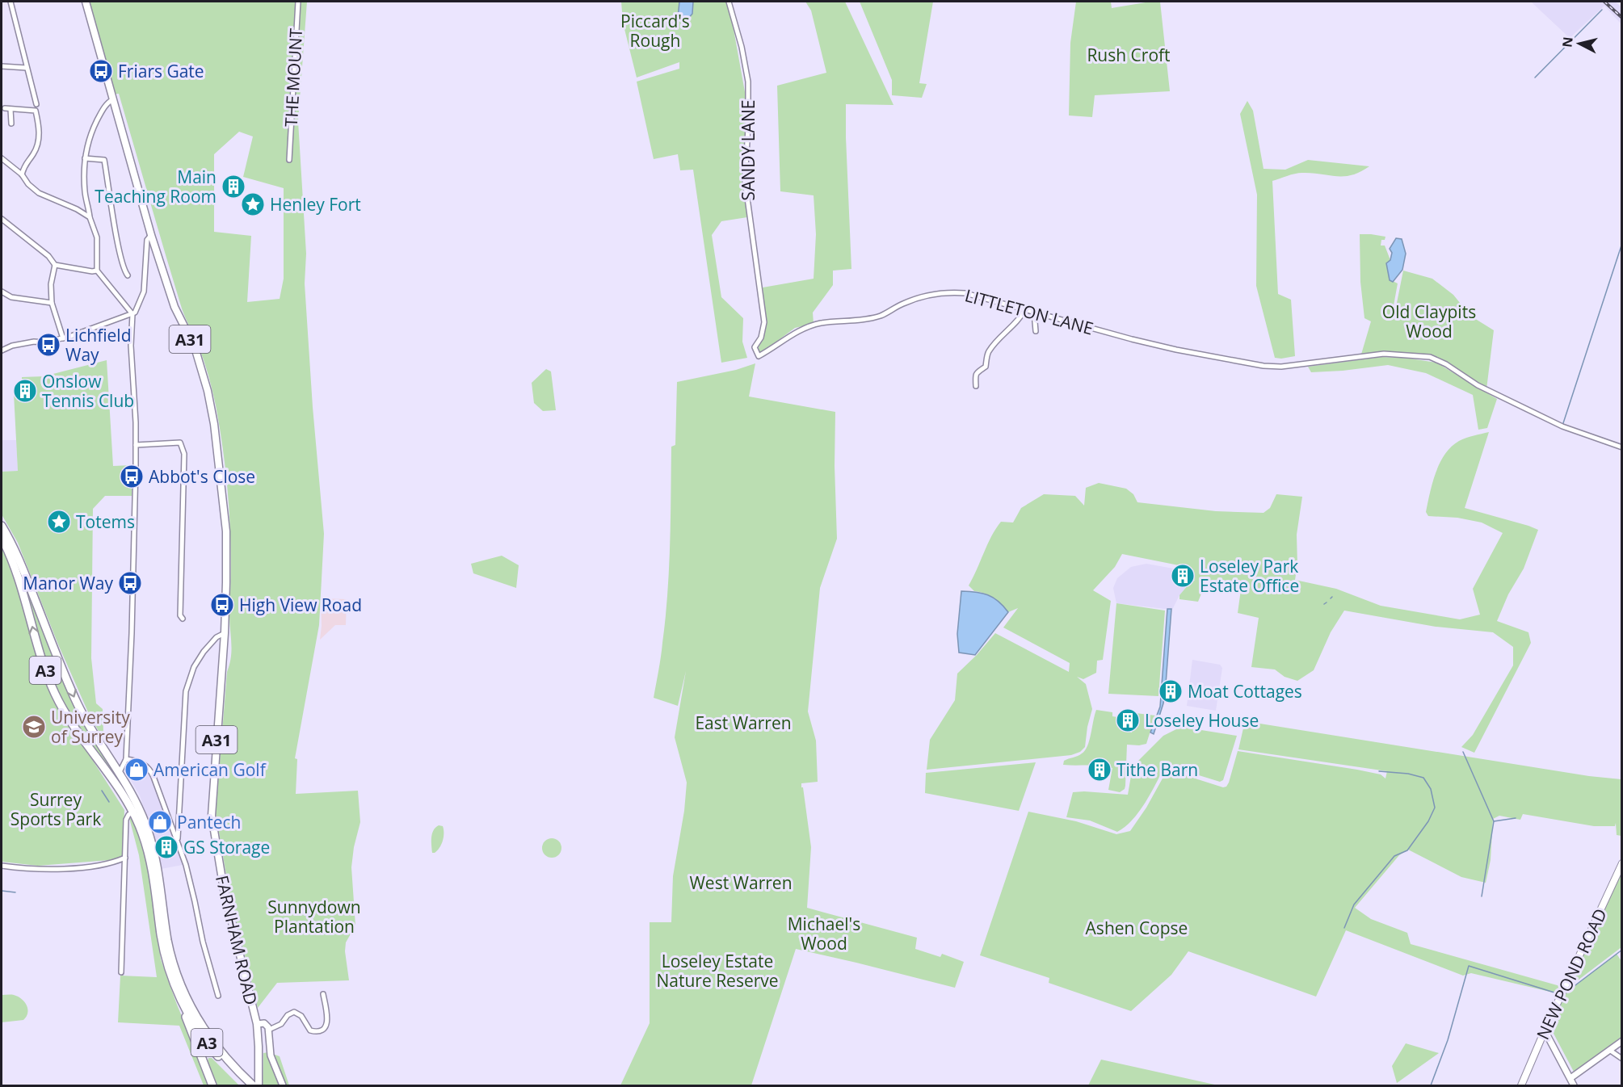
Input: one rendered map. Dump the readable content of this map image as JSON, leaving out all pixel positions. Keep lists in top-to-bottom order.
{
  "streets": {
    "highway": ["A3"],
    "main road": ["A31", "FARNHAM ROAD", "NEW POND ROAD"],
    "street": ["THE MOUNT", "SANDY LANE", "LITTLETON LANE"]
  },
  "crossings": [
    ["SANDY LANE", "LITTLETON LANE"],
    ["A3", "FARNHAM ROAD"]
  ],
  "parks": [
    "Piccard's Rough",
    "Rush Croft",
    "Old Claypits Wood",
    "East Warren",
    "Surrey Sports Park",
    "West Warren",
    "Sunnydown Plantation",
    "Michael's Wood",
    "Ashen Copse",
    "Loseley Estate Nature Reserve"
  ],
  "places": {
    "bus stop": [
      "Friars Gate",
      "Lichfield Way",
      "Abbot's Close",
      "Manor Way",
      "High View Road"
    ],
    "building": [
      "Main Teaching Room",
      "Onslow Tennis Club",
      "Loseley Park Estate Office",
      "Moat Cottages",
      "Loseley House",
      "Tithe Barn",
      "GS Storage"
    ],
    "place": ["Henley Fort", "Totems"],
    "school or university": ["University of Surrey"],
    "shop": ["American Golf", "Pantech"]
  },
  "north": "left"
}
